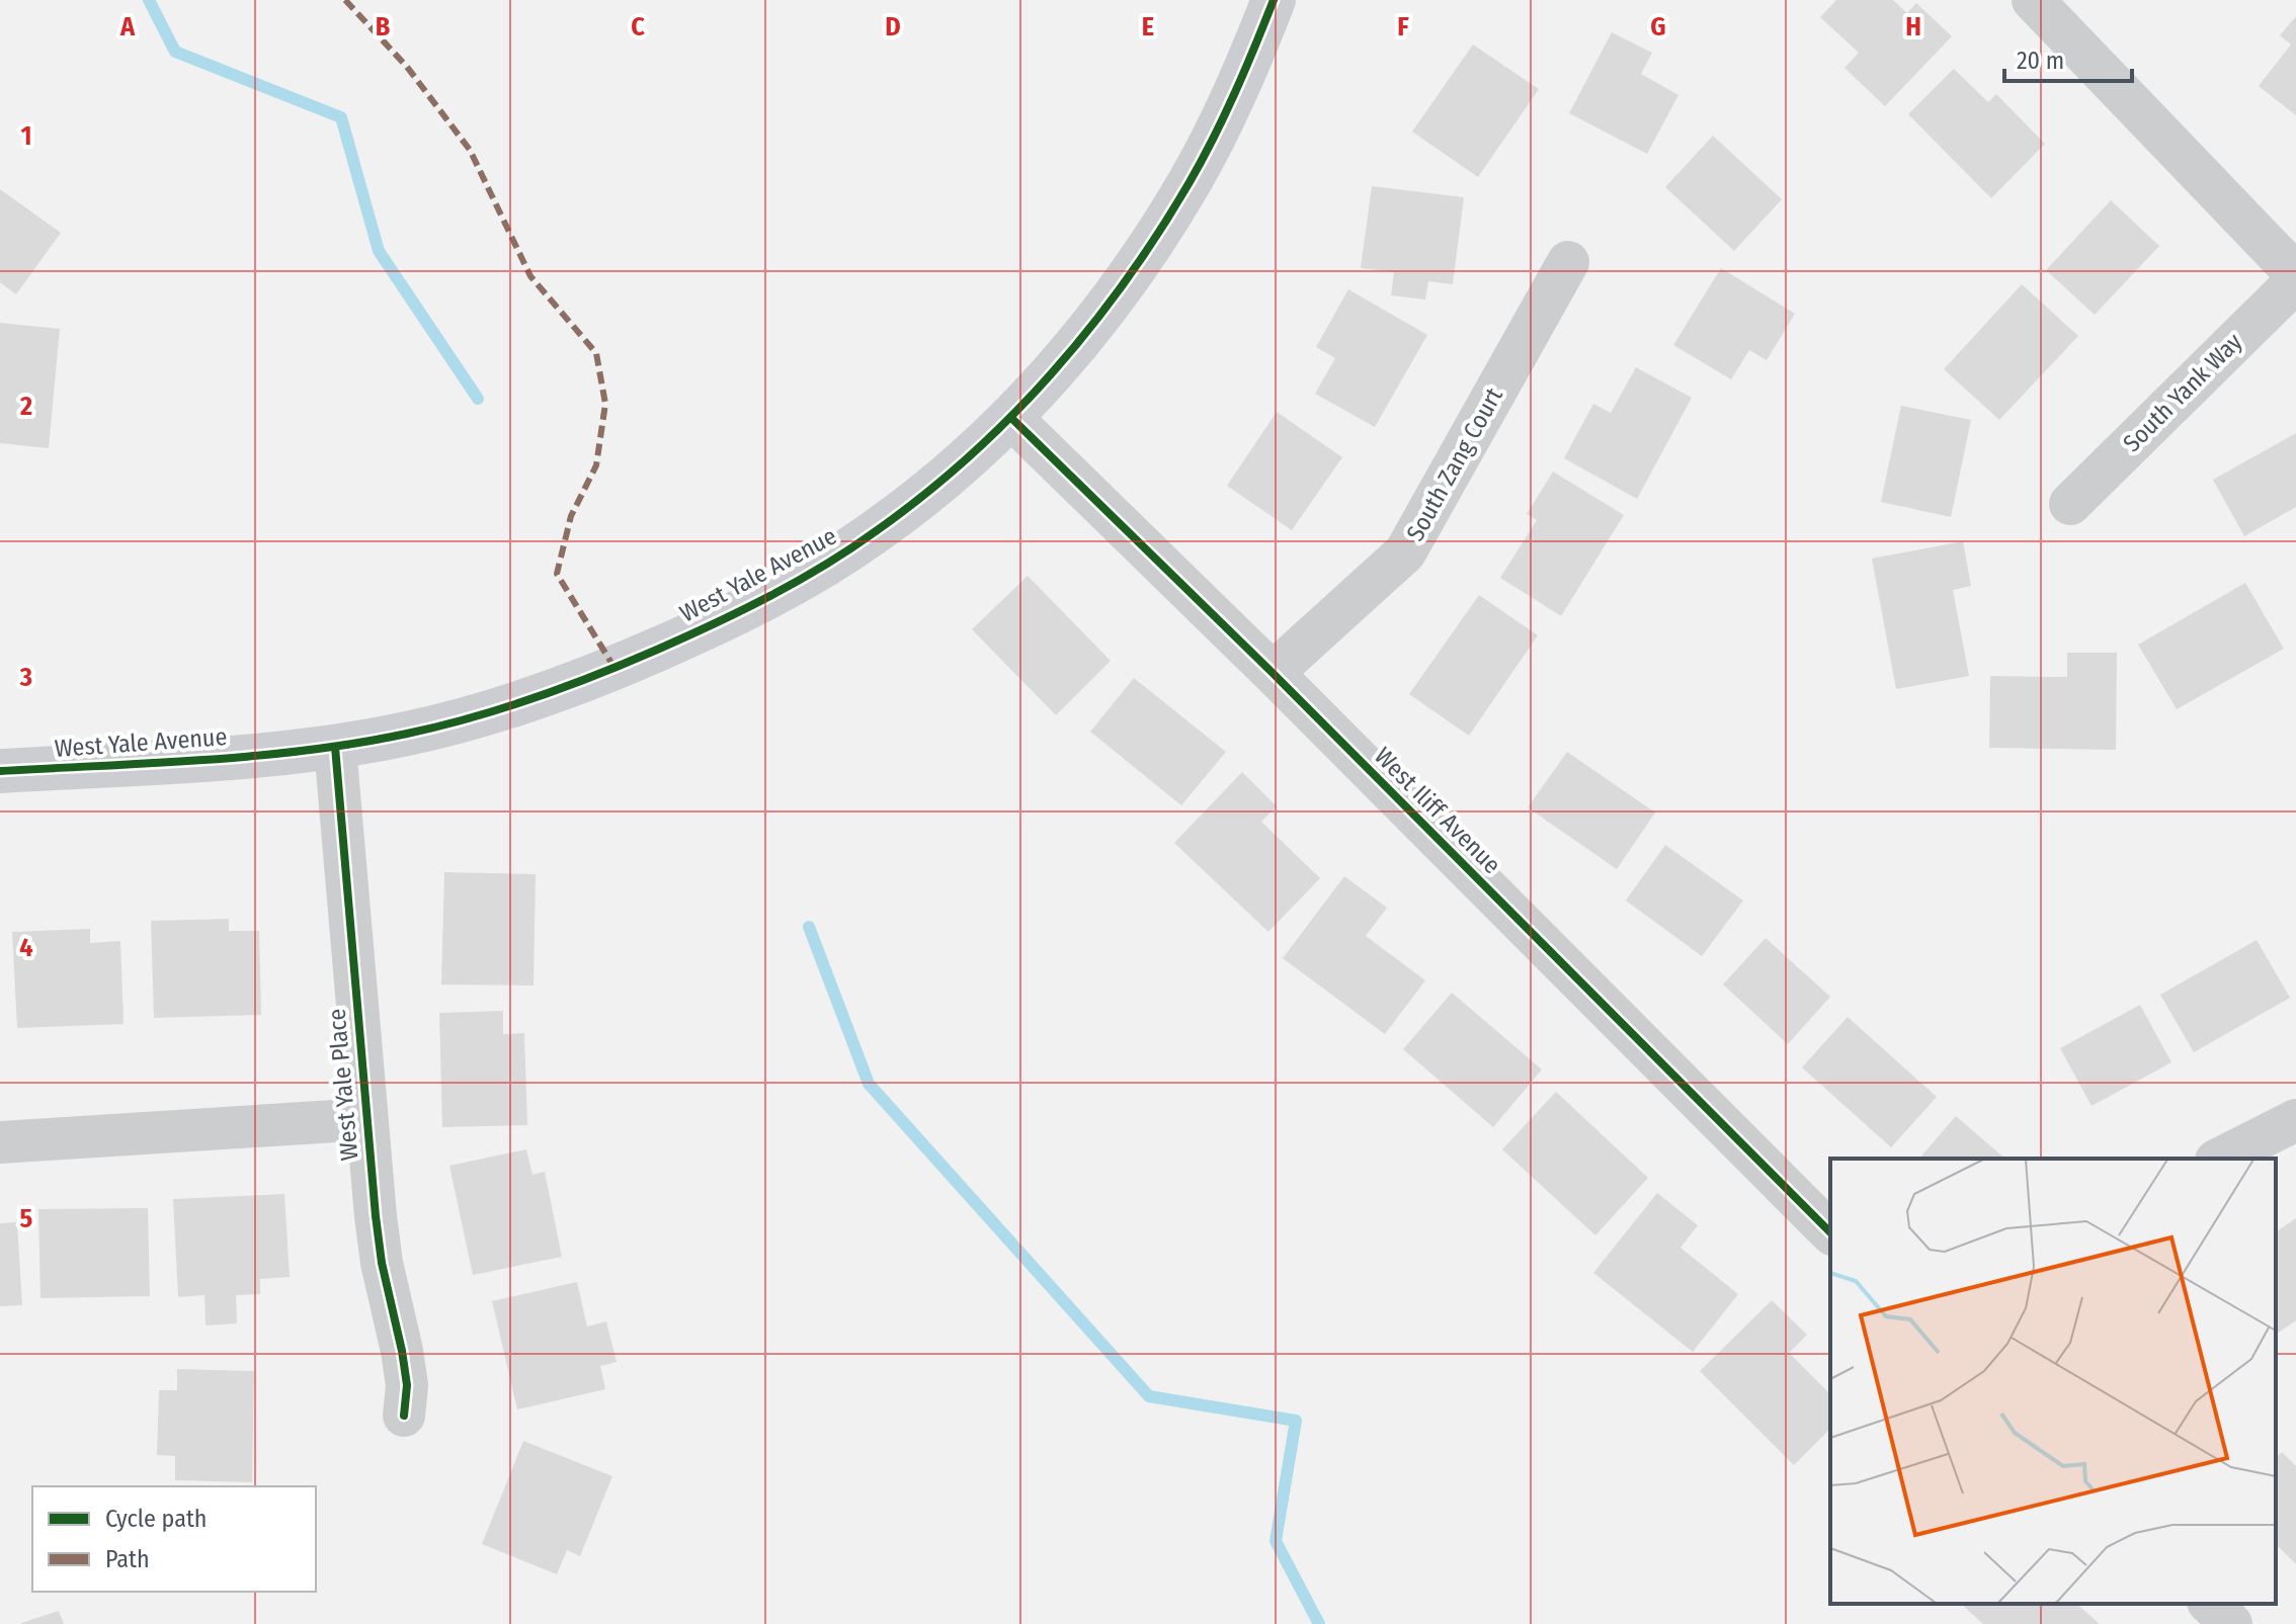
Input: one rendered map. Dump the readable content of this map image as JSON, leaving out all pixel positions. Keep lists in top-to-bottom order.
{
  "streets": {
    "street": [
      "South Yank Way",
      "South Zang Court",
      "West Yale Avenue",
      "West Iliff Avenue",
      "West Yale Place"
    ]
  },
  "crossings": [
    ["South Zang Court", "West Iliff Avenue"],
    ["West Yale Avenue", "West Iliff Avenue"],
    ["West Yale Avenue", "West Yale Place"]
  ],
  "legend": ["Cycle path", "Path"],
  "scale_bar": "20 m",
  "grid": {
    "columns": [
      "A",
      "B",
      "C",
      "D",
      "E",
      "F",
      "G",
      "H"
    ],
    "rows": [
      "1",
      "2",
      "3",
      "4",
      "5"
    ]
  }
}
